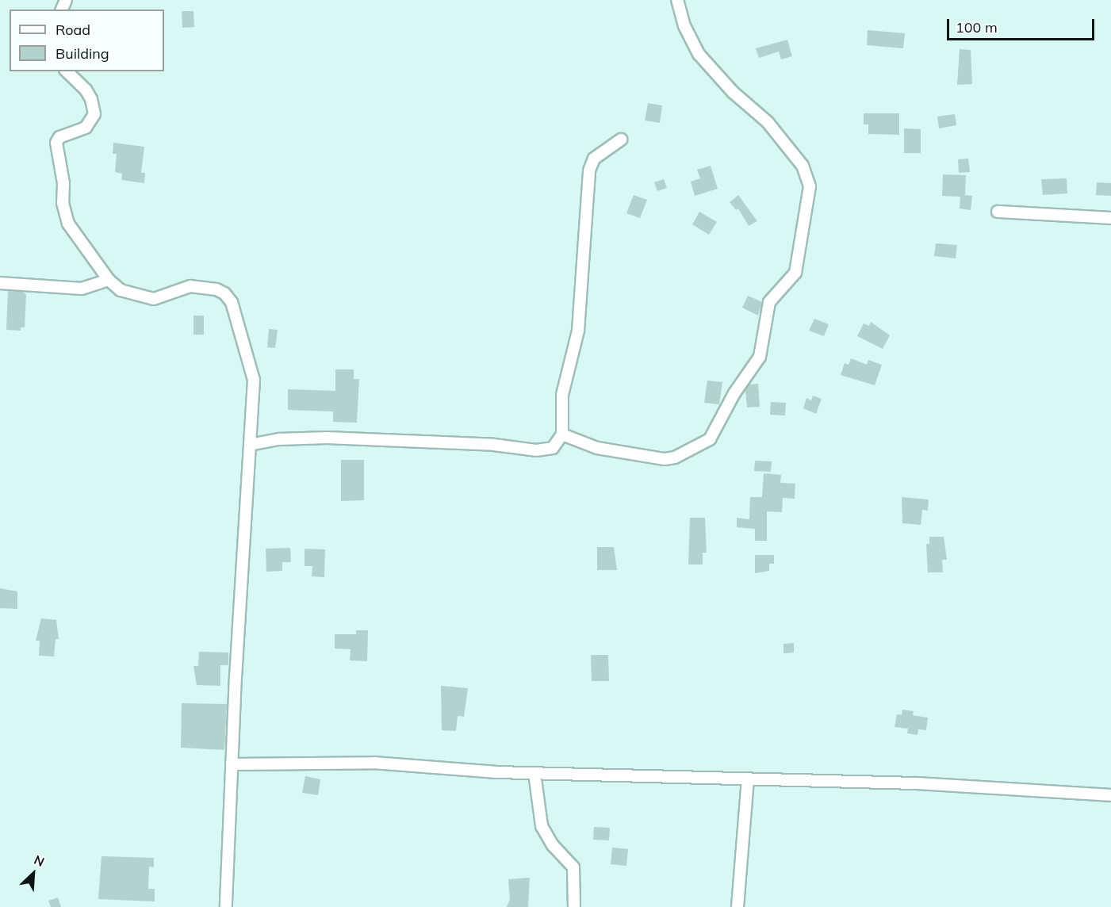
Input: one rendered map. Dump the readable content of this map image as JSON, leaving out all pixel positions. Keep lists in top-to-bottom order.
{
  "legend": ["Road", "Building"],
  "scale_bar": "100 m",
  "north": "top right"
}
